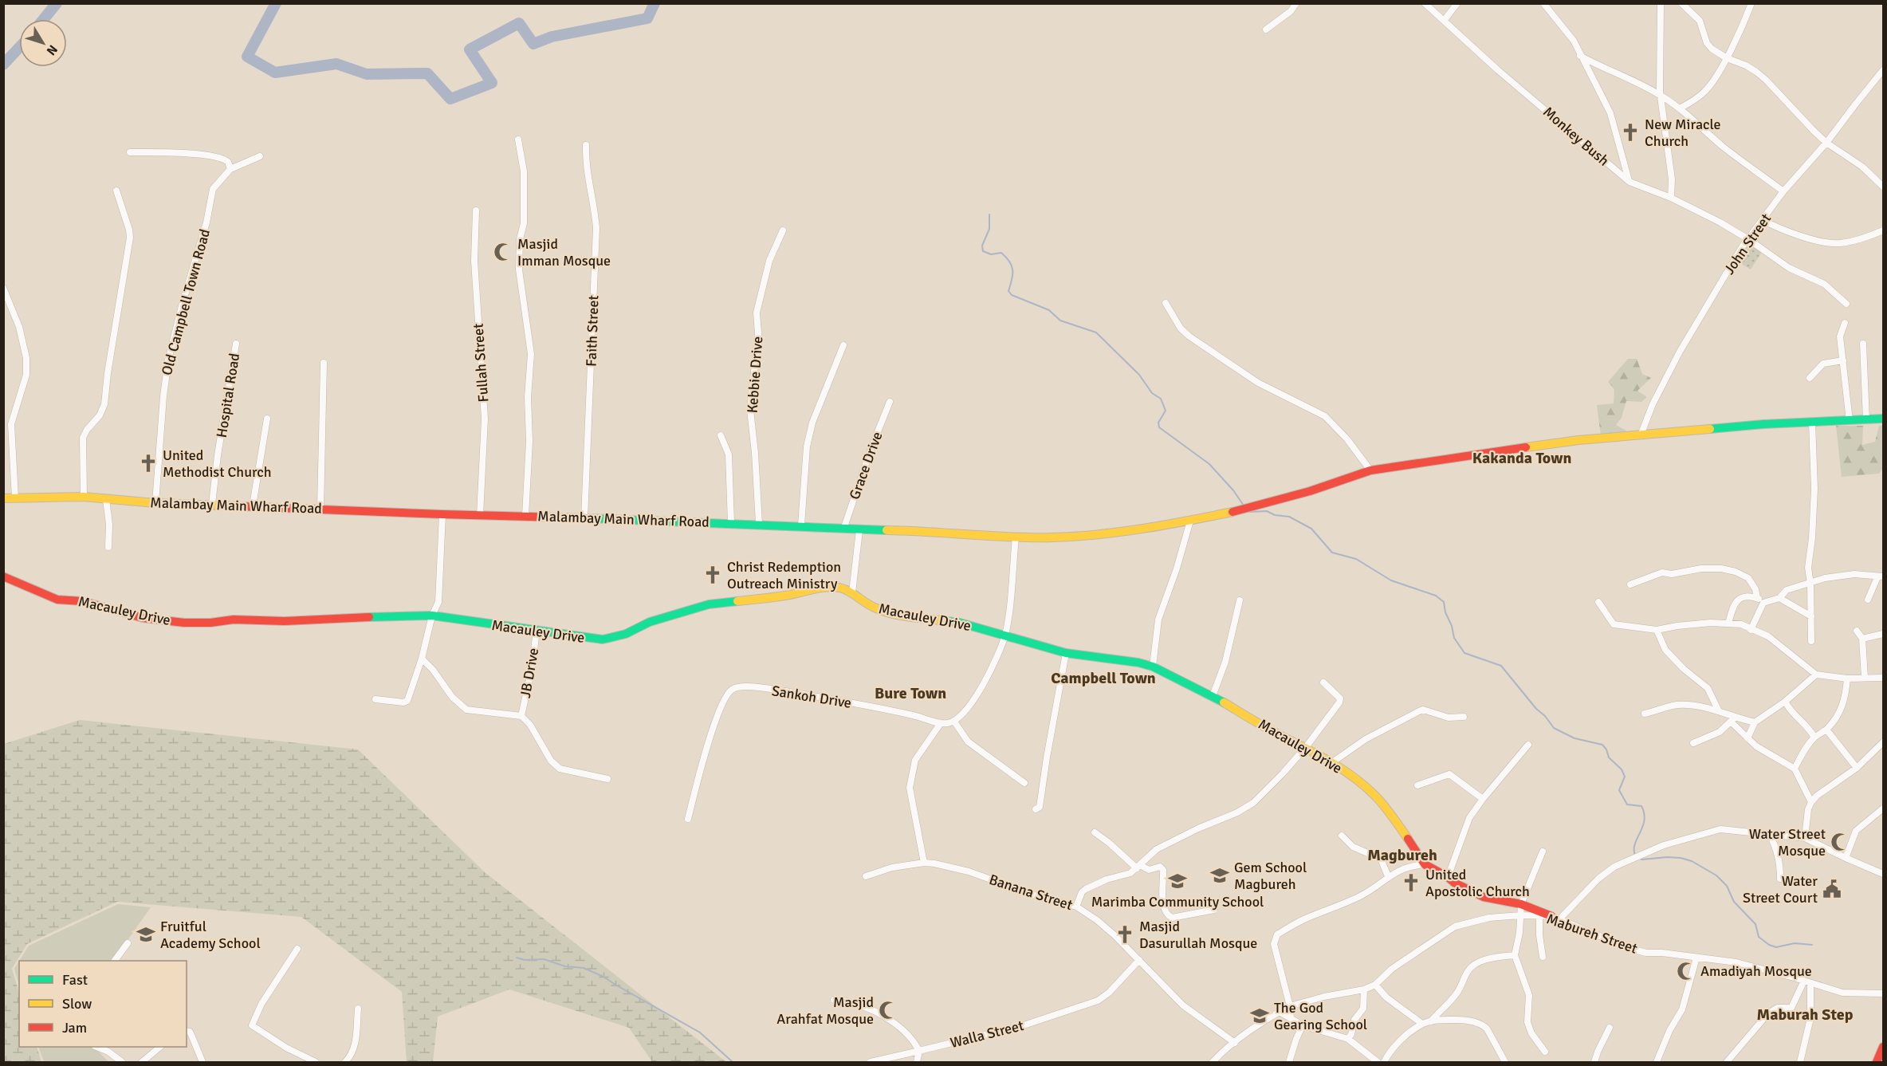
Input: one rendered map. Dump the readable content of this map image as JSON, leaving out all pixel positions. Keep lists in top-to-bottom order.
{
  "streets": {
    "main road": ["Malambay Main Wharf Road", "Macauley Drive"],
    "street": [
      "Monkey Bush",
      "John Street",
      "Old Campbell Town Road",
      "Faith Street",
      "Fullah Street",
      "Kebbie Drive",
      "Hospital Road",
      "Grace Drive",
      "JB Drive",
      "Sankoh Drive",
      "Banana Street",
      "Mabureh Street",
      "Walla Street"
    ]
  },
  "crossings": [
    ["Monkey Bush", "John Street"],
    ["John Street", "Malambay Main Wharf Road"],
    ["Old Campbell Town Road", "Malambay Main Wharf Road"],
    ["Faith Street", "Malambay Main Wharf Road"],
    ["Fullah Street", "Malambay Main Wharf Road"],
    ["Kebbie Drive", "Malambay Main Wharf Road"],
    ["Hospital Road", "Malambay Main Wharf Road"],
    ["Grace Drive", "Malambay Main Wharf Road"],
    ["Macauley Drive", "JB Drive"],
    ["Macauley Drive", "Mabureh Street"],
    ["Banana Street", "Mabureh Street"],
    ["Banana Street", "Walla Street"]
  ],
  "districts": [
    "Kakanda Town",
    "Campbell Town",
    "Bure Town",
    "Magbureh",
    "Maburah Step"
  ],
  "places": {
    "church": [
      "New Miracle Church",
      "United Methodist Church",
      "Christ Redemption Outreach Ministry",
      "United Apostolic Church",
      "Masjid Dasurullah Mosque"
    ],
    "mosque": [
      "Masjid Imman Mosque",
      "Water Street Mosque",
      "Amadiyah Mosque",
      "Masjid Arahfat Mosque"
    ],
    "school or university": [
      "Gem School Magbureh",
      "Marimba Community School",
      "Fruitful Academy School",
      "The God Gearing School"
    ],
    "public building": ["Water Street Court"]
  },
  "legend": ["Fast", "Slow", "Jam"],
  "north": "bottom right"
}
